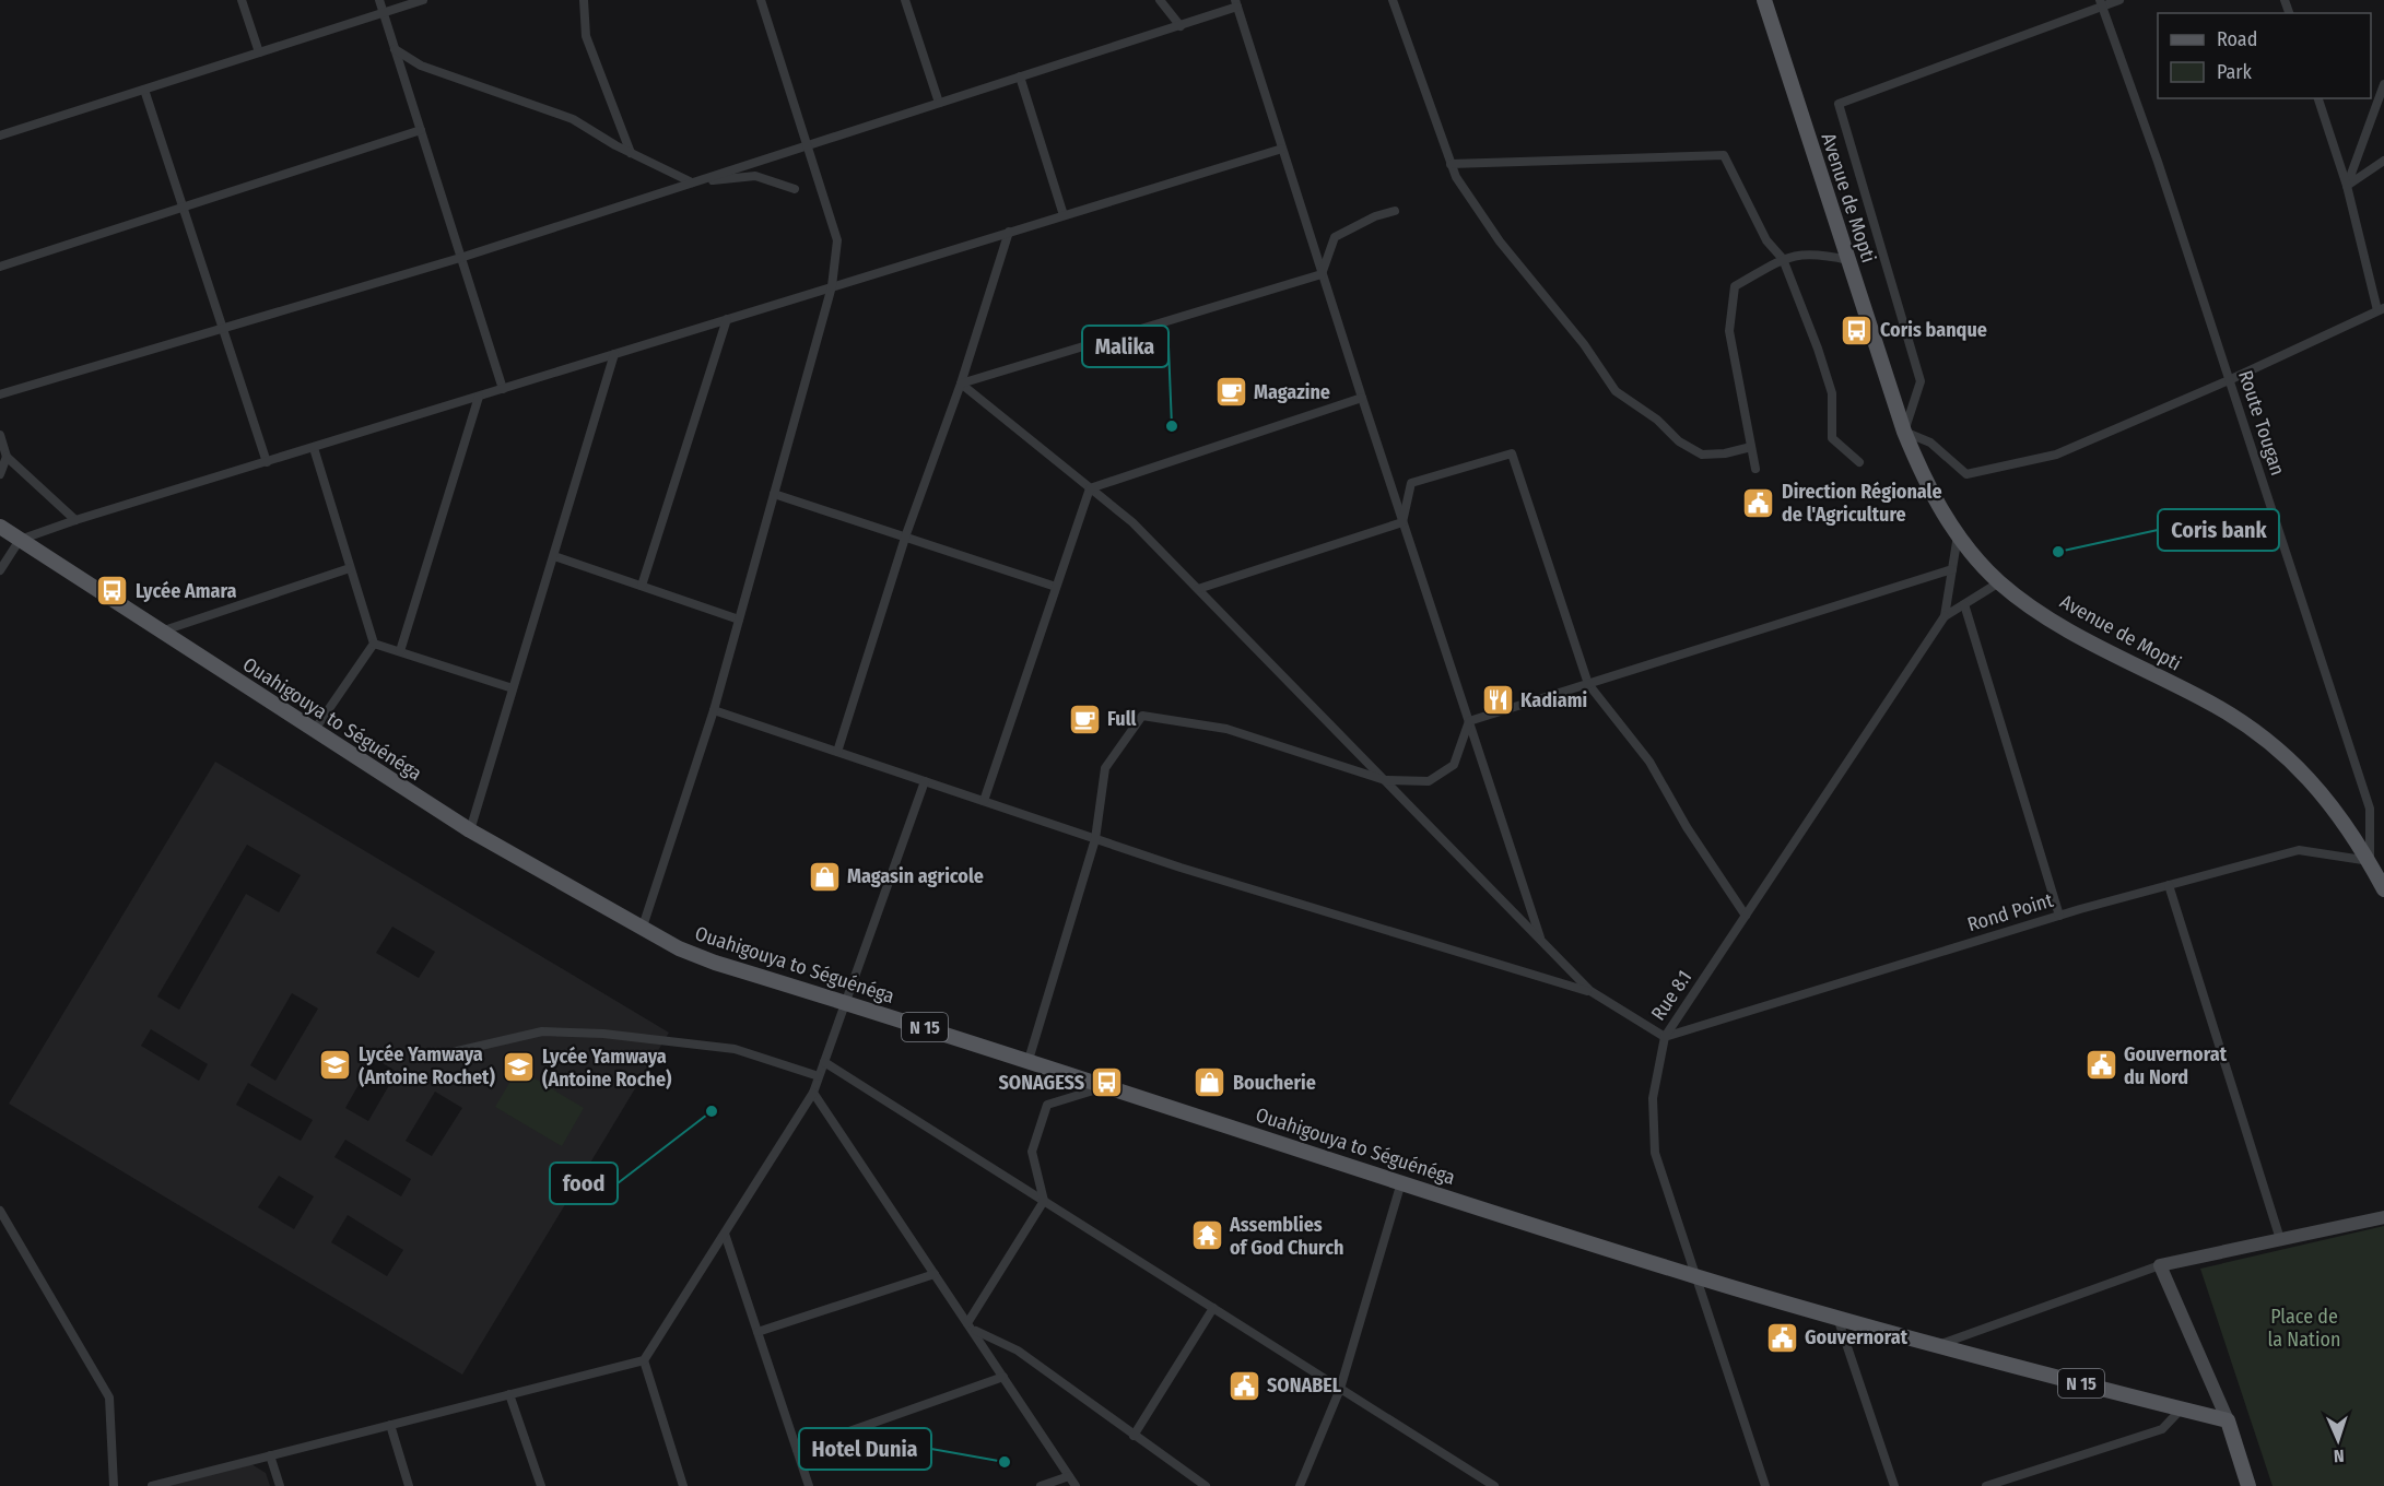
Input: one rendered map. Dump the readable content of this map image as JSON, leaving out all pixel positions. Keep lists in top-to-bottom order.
{
  "streets": {
    "main road": ["Avenue de Mopti", "Ouahigouya to Séguénéga", "N 15"],
    "street": ["Route Tougan", "Rond Point", "Rue 8.1"]
  },
  "crossings": [
    ["Avenue de Mopti", "Route Tougan"],
    ["Avenue de Mopti", "Rond Point"],
    ["Avenue de Mopti", "Rue 8.1"],
    ["Route Tougan", "Rond Point"],
    ["Ouahigouya to Séguénéga", "Rue 8.1"],
    ["Rond Point", "Rue 8.1"]
  ],
  "parks": ["Place de la Nation"],
  "places": {
    "bus stop": ["Coris banque", "Lycée Amara", "SONAGESS"],
    "cafe": ["Magazine", "Full"],
    "other": [
      "Malika",
      "Coris bank",
      "food",
      "Hotel Dunia"
    ],
    "public building": [
      "Direction Régionale de l'Agriculture",
      "Gouvernorat du Nord",
      "Gouvernorat",
      "SONABEL"
    ],
    "restaurant": ["Kadiami"],
    "shop": ["Magasin agricole", "Boucherie"],
    "school or university": ["Lycée Yamwaya (Antoine Rochet)", "Lycée Yamwaya (Antoine Roche)"],
    "temple": ["Assemblies of God Church"]
  },
  "legend": ["Road", "Park"],
  "north": "bottom"
}
